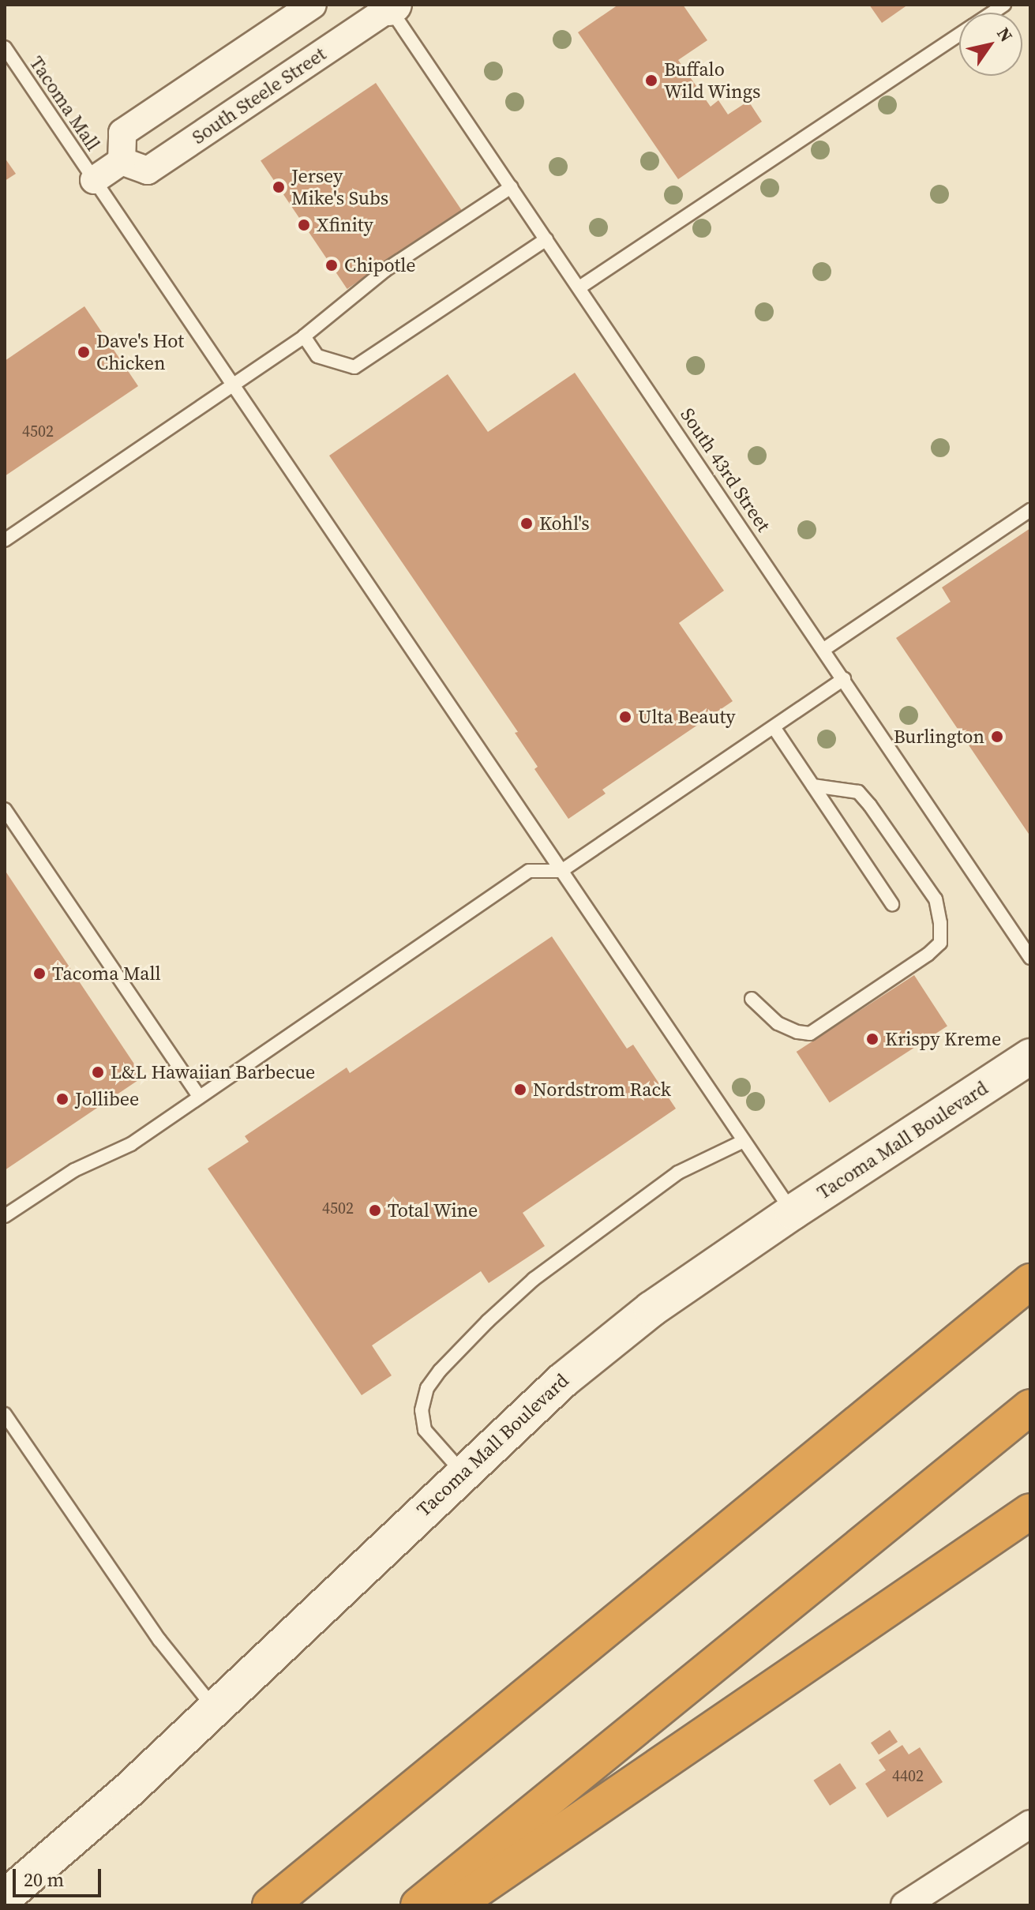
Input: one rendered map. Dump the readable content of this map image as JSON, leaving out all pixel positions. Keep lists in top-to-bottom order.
{
  "streets": {
    "street": ["South Steele Street", "Tacoma Mall Boulevard"],
    "lane": ["Tacoma Mall", "South 43rd Street"]
  },
  "crossings": [
    ["South Steele Street", "South 43rd Street"],
    ["Tacoma Mall", "Tacoma Mall Boulevard"]
  ],
  "places": [
    "Buffalo Wild Wings",
    "Jersey Mike's Subs",
    "Xfinity",
    "Chipotle",
    "Dave's Hot Chicken",
    "Kohl's",
    "Ulta Beauty",
    "Burlington",
    "Tacoma Mall",
    "Krispy Kreme",
    "L&L Hawaiian Barbecue",
    "Nordstrom Rack",
    "Jollibee",
    "Total Wine"
  ],
  "house_numbers": ["4502", "4502", "4402"],
  "scale_bar": "20 m",
  "north": "top right"
}
